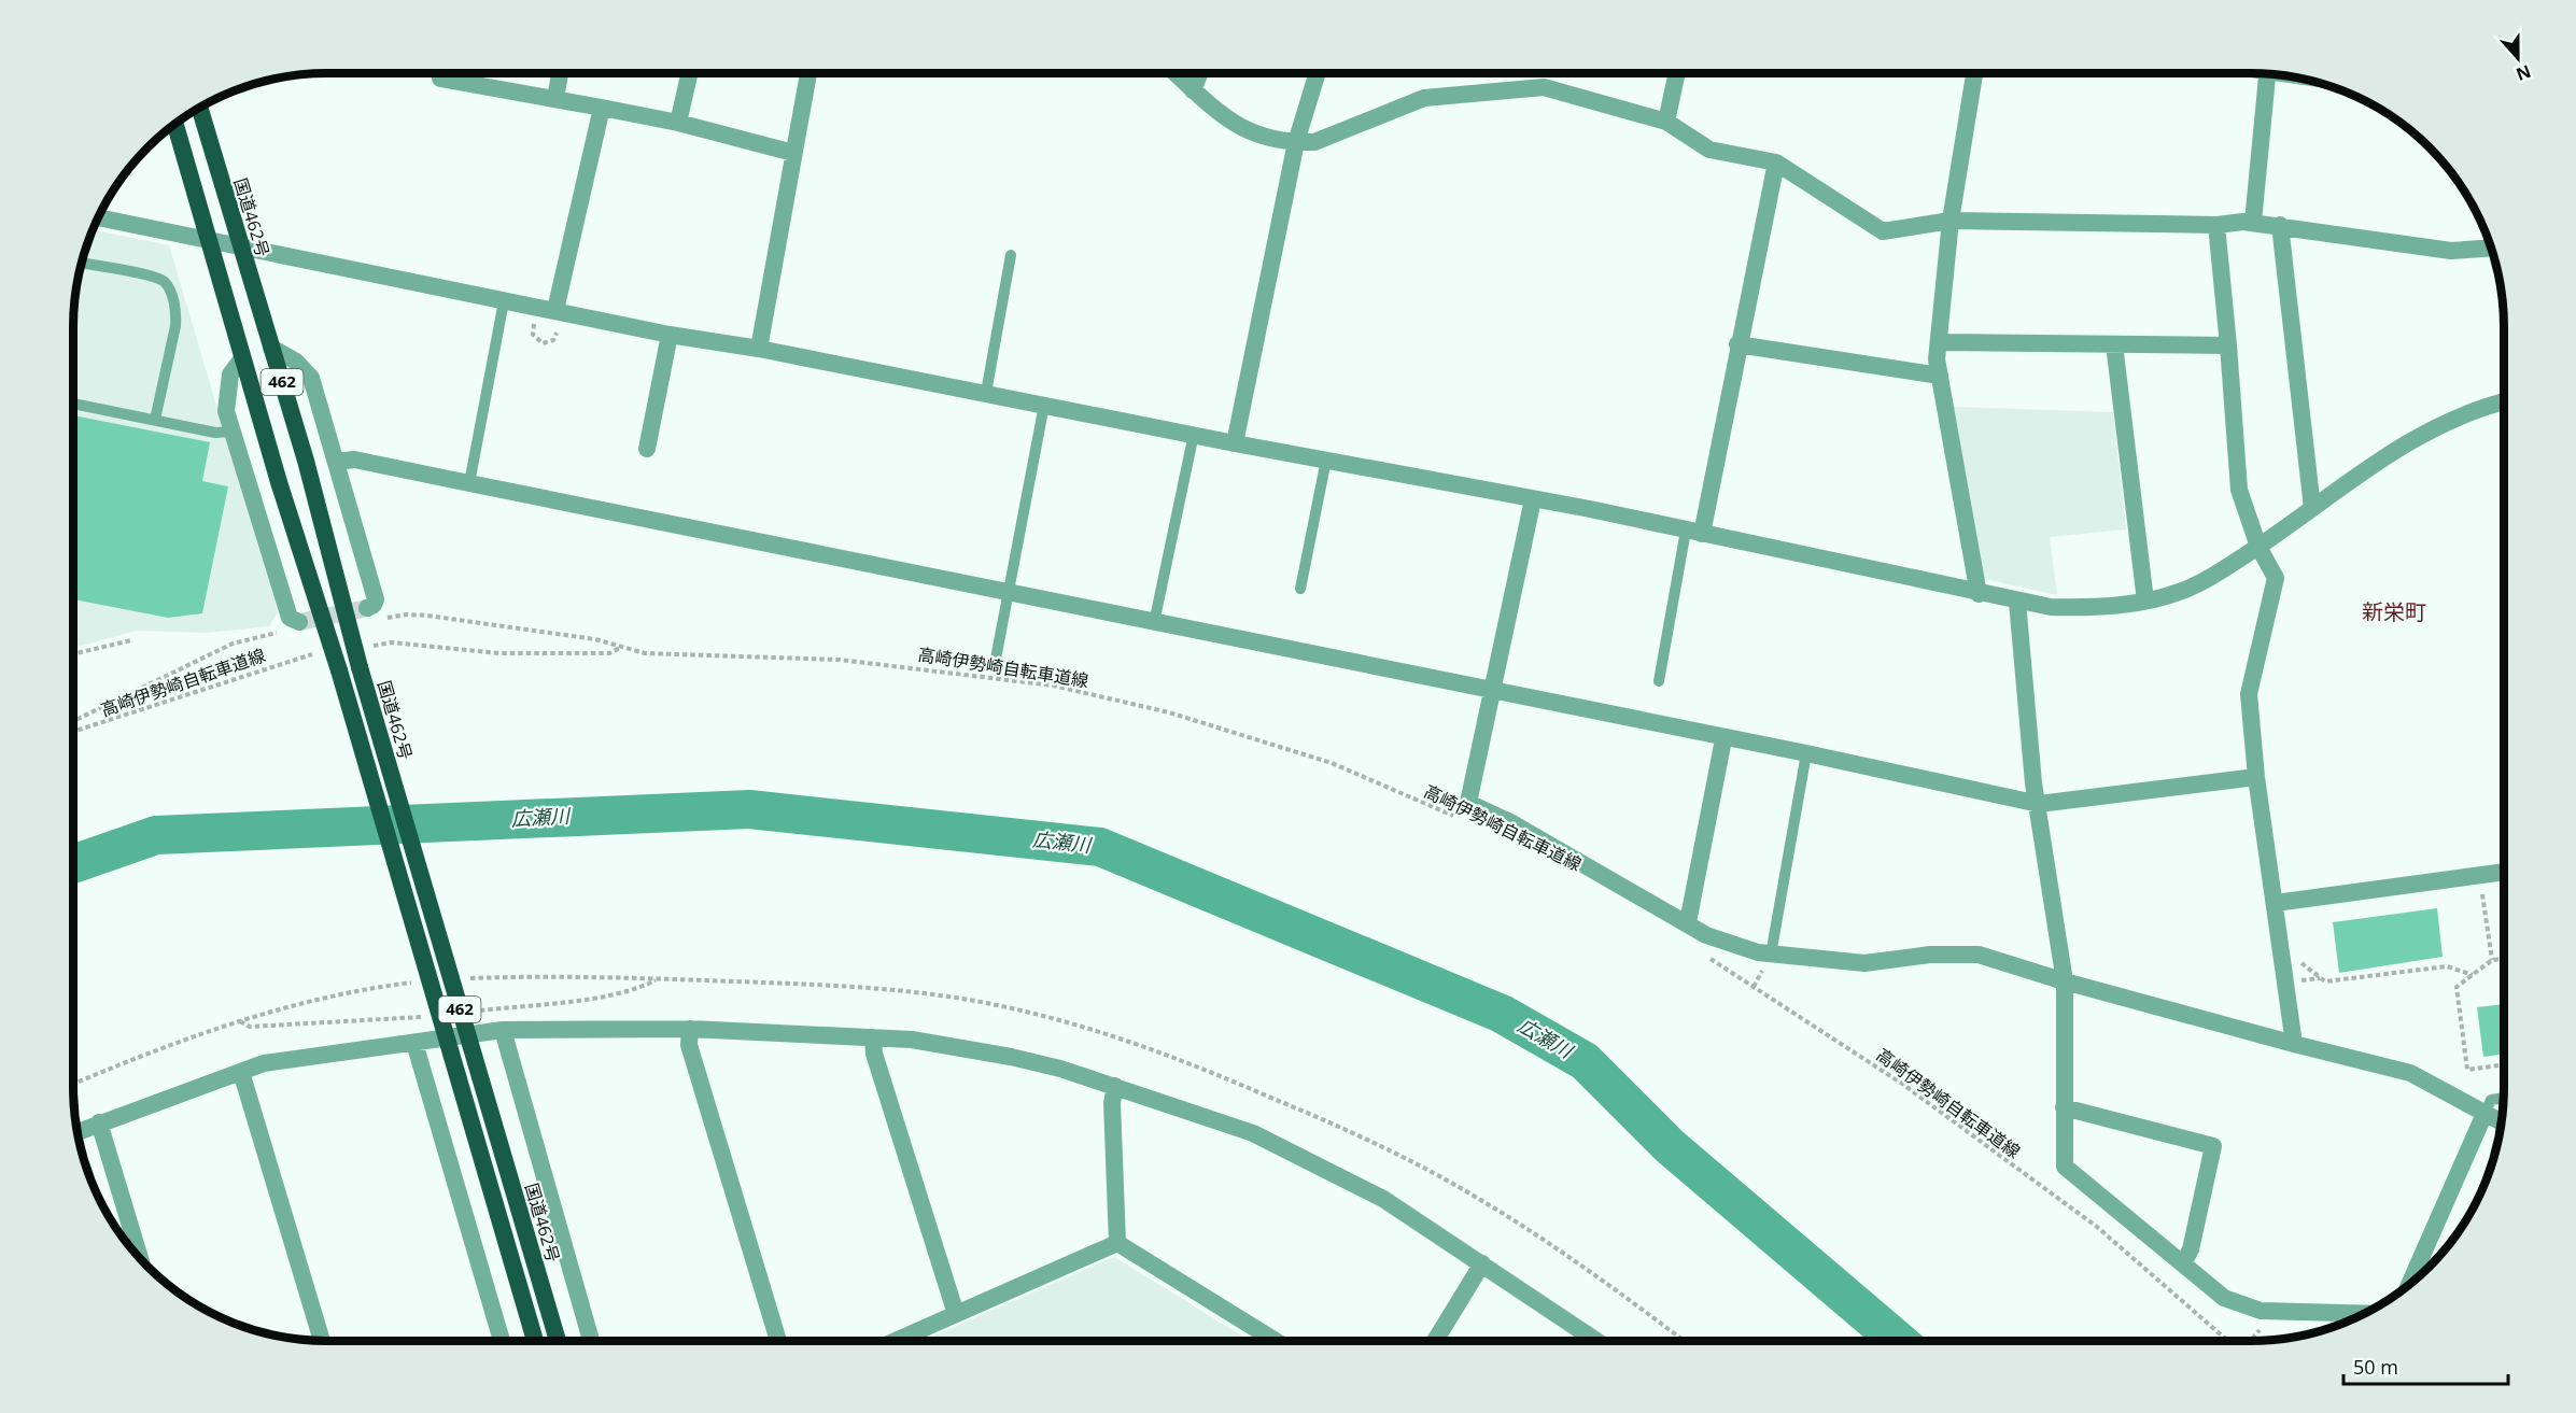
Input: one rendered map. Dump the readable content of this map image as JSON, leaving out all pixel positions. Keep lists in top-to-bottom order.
{
  "streets": {
    "highway": ["国道462号", "462"],
    "path": ["高崎伊勢崎自転車道線"]
  },
  "districts": ["新栄町"],
  "water": ["広瀬川"],
  "scale_bar": "50 m",
  "north": "bottom"
}
